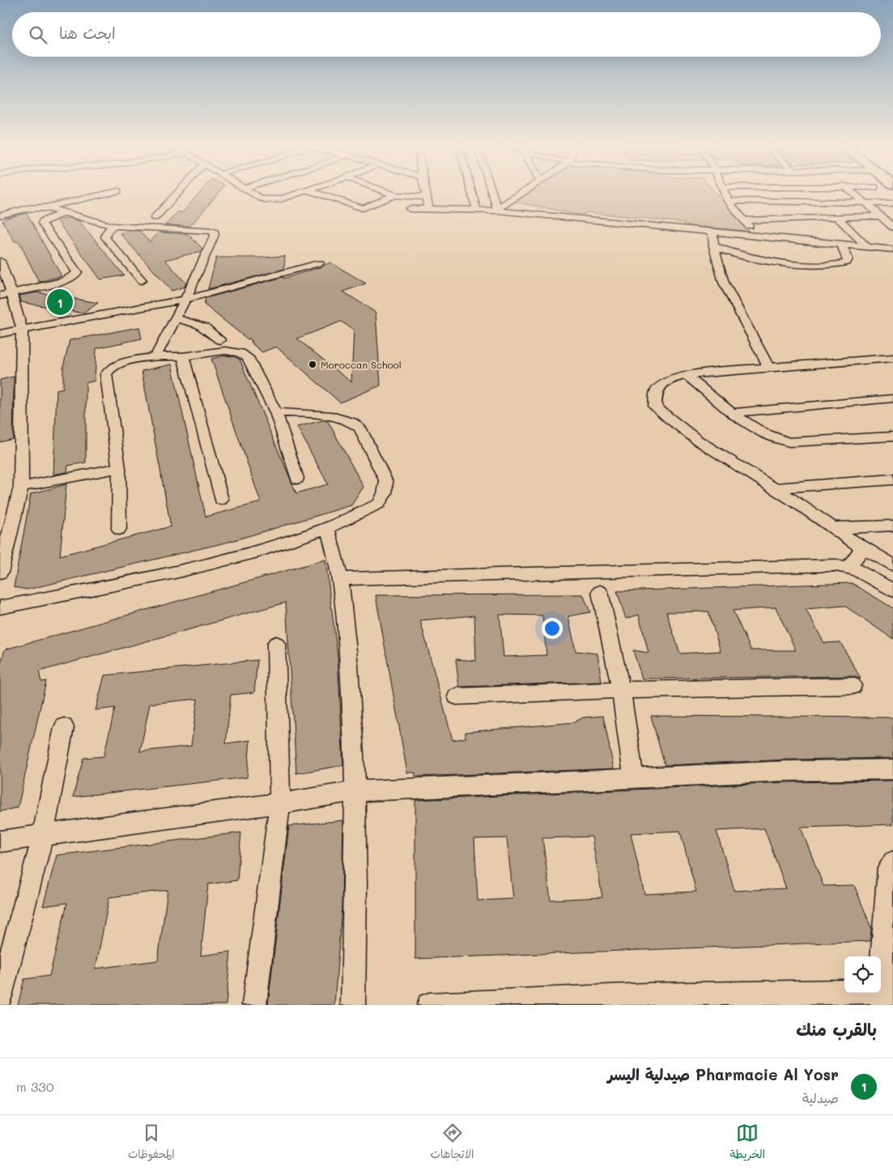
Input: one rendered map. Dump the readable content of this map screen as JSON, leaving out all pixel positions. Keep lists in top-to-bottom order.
{
  "places": ["Moroccan School"],
  "page": {
    "search": "ابحث هنا",
    "pins": "1",
    "heading": "بالقرب منك",
    "list": [
      {
        "mark": "1",
        "name": "Pharmacie Al Yosr صيدلية اليسر",
        "note": "صيدلية",
        "value": "330 m"
      }
    ],
    "nav": ["الخريطة", "الاتجاهات", "المحفوظات"]
  }
}
